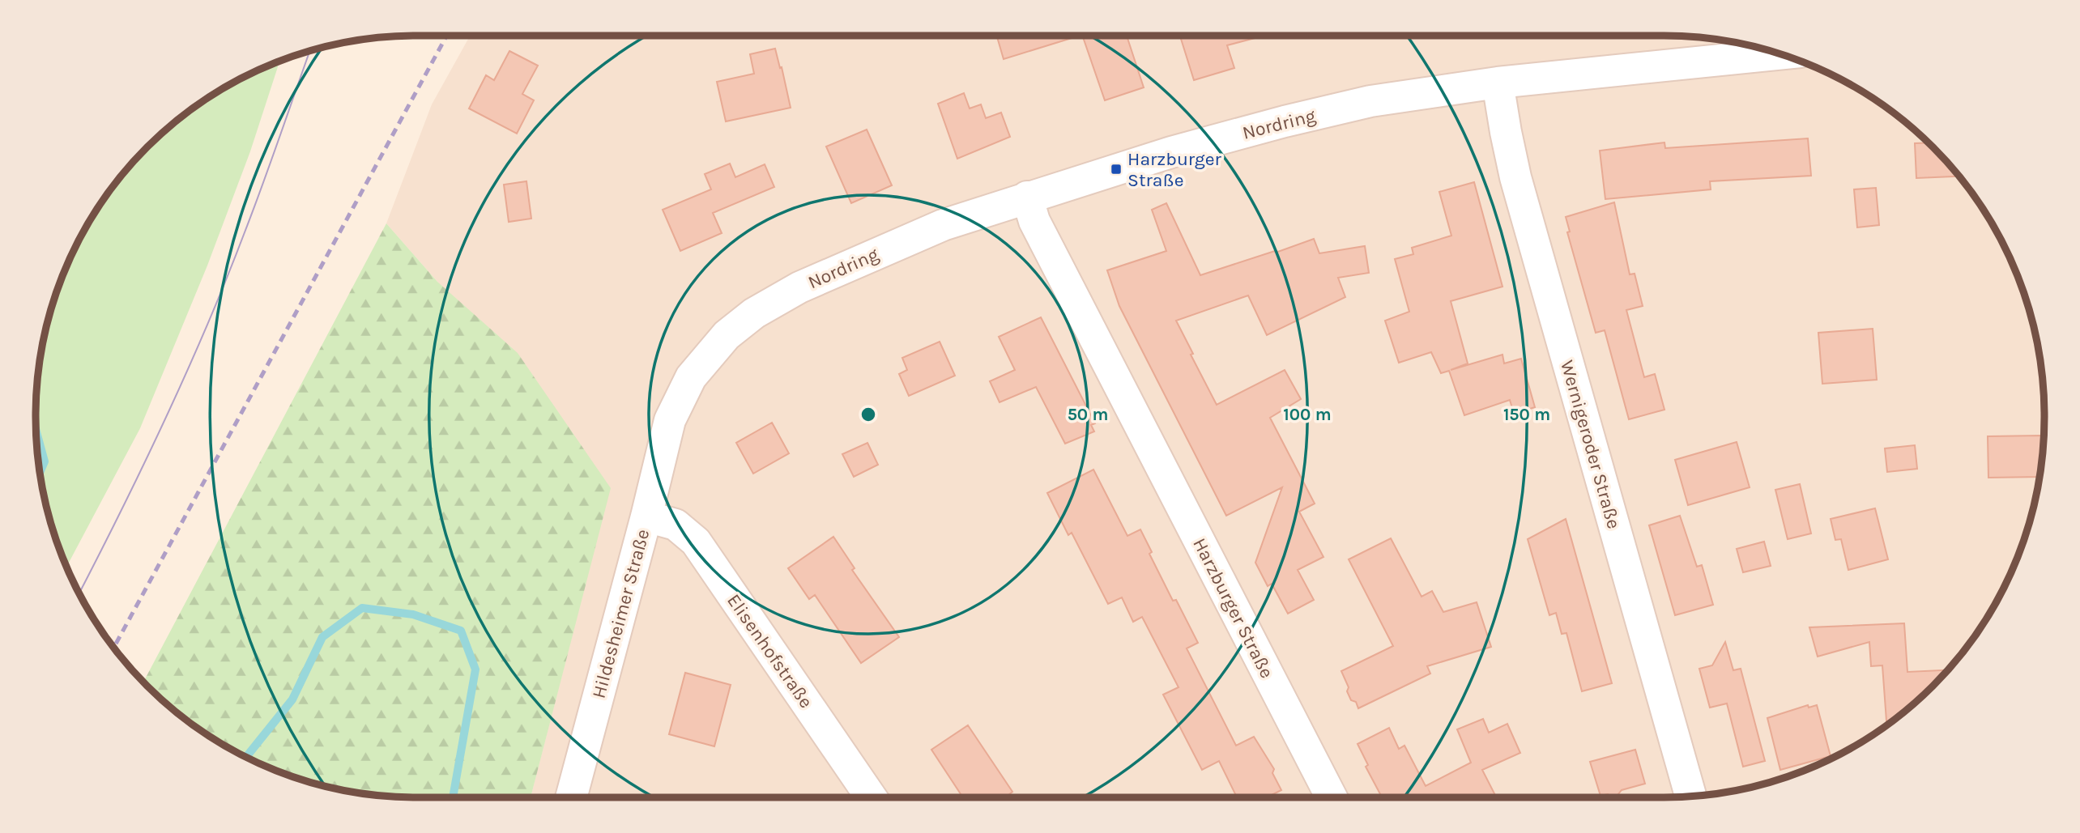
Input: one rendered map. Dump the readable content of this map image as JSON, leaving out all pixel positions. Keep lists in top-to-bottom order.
{
  "streets": {
    "street": [
      "Nordring",
      "Wernigeroder Straße",
      "Harzburger Straße",
      "Hildesheimer Straße",
      "Elisenhofstraße"
    ]
  },
  "crossings": [
    ["Nordring", "Wernigeroder Straße"],
    ["Nordring", "Harzburger Straße"],
    ["Nordring", "Hildesheimer Straße"],
    ["Hildesheimer Straße", "Elisenhofstraße"]
  ],
  "places": {
    "transit": ["Harzburger Straße"]
  },
  "rings": ["50 m", "100 m", "150 m"]
}
